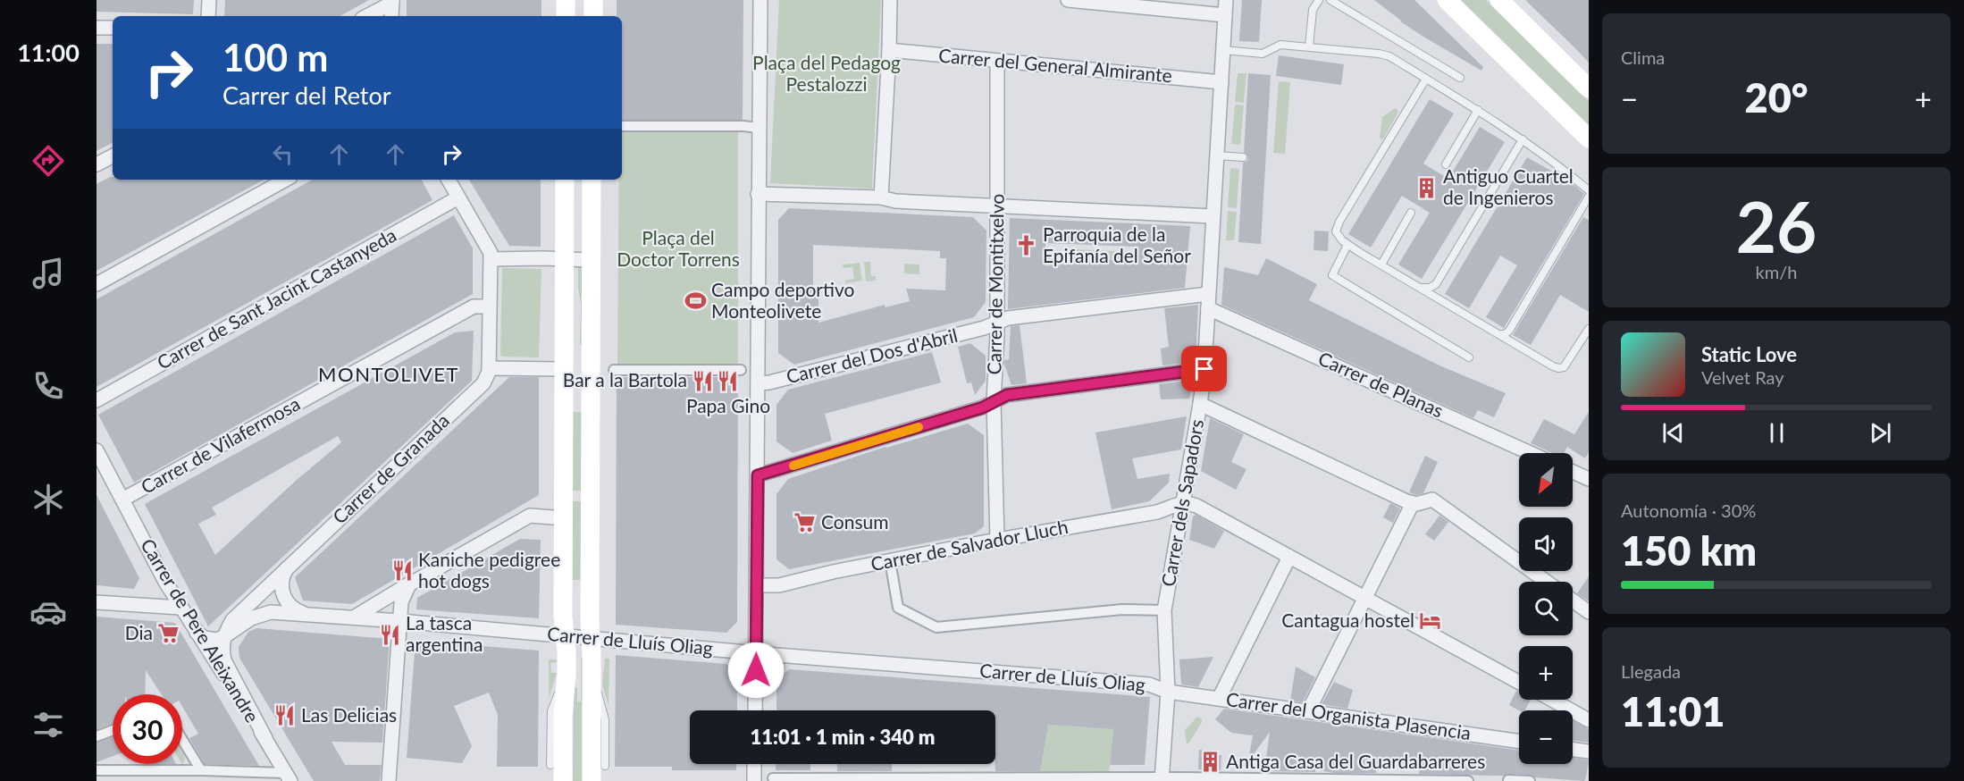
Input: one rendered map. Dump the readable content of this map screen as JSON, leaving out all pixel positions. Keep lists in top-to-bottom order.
{
  "streets": {
    "street": [
      "Carrer del General Almirante",
      "Carrer de Montitxelvo",
      "Carrer de Sant Jacint Castanyeda",
      "Carrer del Dos d'Abril",
      "Carrer de Planas",
      "Carrer de Vilafermosa",
      "Carrer de Granada",
      "Carrer dels Sapadors",
      "Carrer de Salvador Lluch",
      "Carrer de Pere Aleixandre",
      "Carrer de Lluís Oliag",
      "Carrer del Organista Plasencia"
    ]
  },
  "crossings": [
    ["Carrer del General Almirante", "Carrer de Montitxelvo"],
    ["Carrer del General Almirante", "Carrer dels Sapadors"],
    ["Carrer de Montitxelvo", "Carrer del Dos d'Abril"],
    ["Carrer de Montitxelvo", "Carrer de Salvador Lluch"],
    ["Carrer del Dos d'Abril", "Carrer de Planas"],
    ["Carrer del Dos d'Abril", "Carrer dels Sapadors"],
    ["Carrer de Planas", "Carrer dels Sapadors"],
    ["Carrer de Vilafermosa", "Carrer de Pere Aleixandre"],
    ["Carrer de Granada", "Carrer de Lluís Oliag"],
    ["Carrer dels Sapadors", "Carrer de Salvador Lluch"],
    ["Carrer dels Sapadors", "Carrer de Lluís Oliag"],
    ["Carrer dels Sapadors", "Carrer del Organista Plasencia"],
    ["Carrer de Lluís Oliag", "Carrer del Organista Plasencia"]
  ],
  "districts": ["MONTOLIVET"],
  "parks": ["Plaça del Pedagog Pestalozzi", "Plaça del Doctor Torrens"],
  "places": {
    "building": ["Antiguo Cuartel de Ingenieros", "Antiga Casa del Guardabarreres"],
    "church": ["Parroquia de la Epifanía del Señor"],
    "sports": ["Campo deportivo Monteolivete"],
    "restaurant": [
      "Bar a la Bartola",
      "Papa Gino",
      "Kaniche pedigree hot dogs",
      "La tasca argentina",
      "Las Delicias"
    ],
    "supermarket": ["Consum", "Dia"],
    "hotel": ["Cantagua hostel"]
  },
  "north": "bottom left",
  "page": {
    "tabs": "11:00",
    "tile": [
      "Clima",
      ["26", "km/h"],
      ["Autonomía · 30%", "150 km"],
      ["Llegada", "11:01"]
    ],
    "turn": ["100 m", "Carrer del Retor"],
    "heat": ["−", "20°", "+"],
    "song": ["Static Love", "Velvet Ray"],
    "map_buttons": ["+", "−"],
    "limit": "30",
    "trip": "11:01 · 1 min · 340 m"
  }
}
